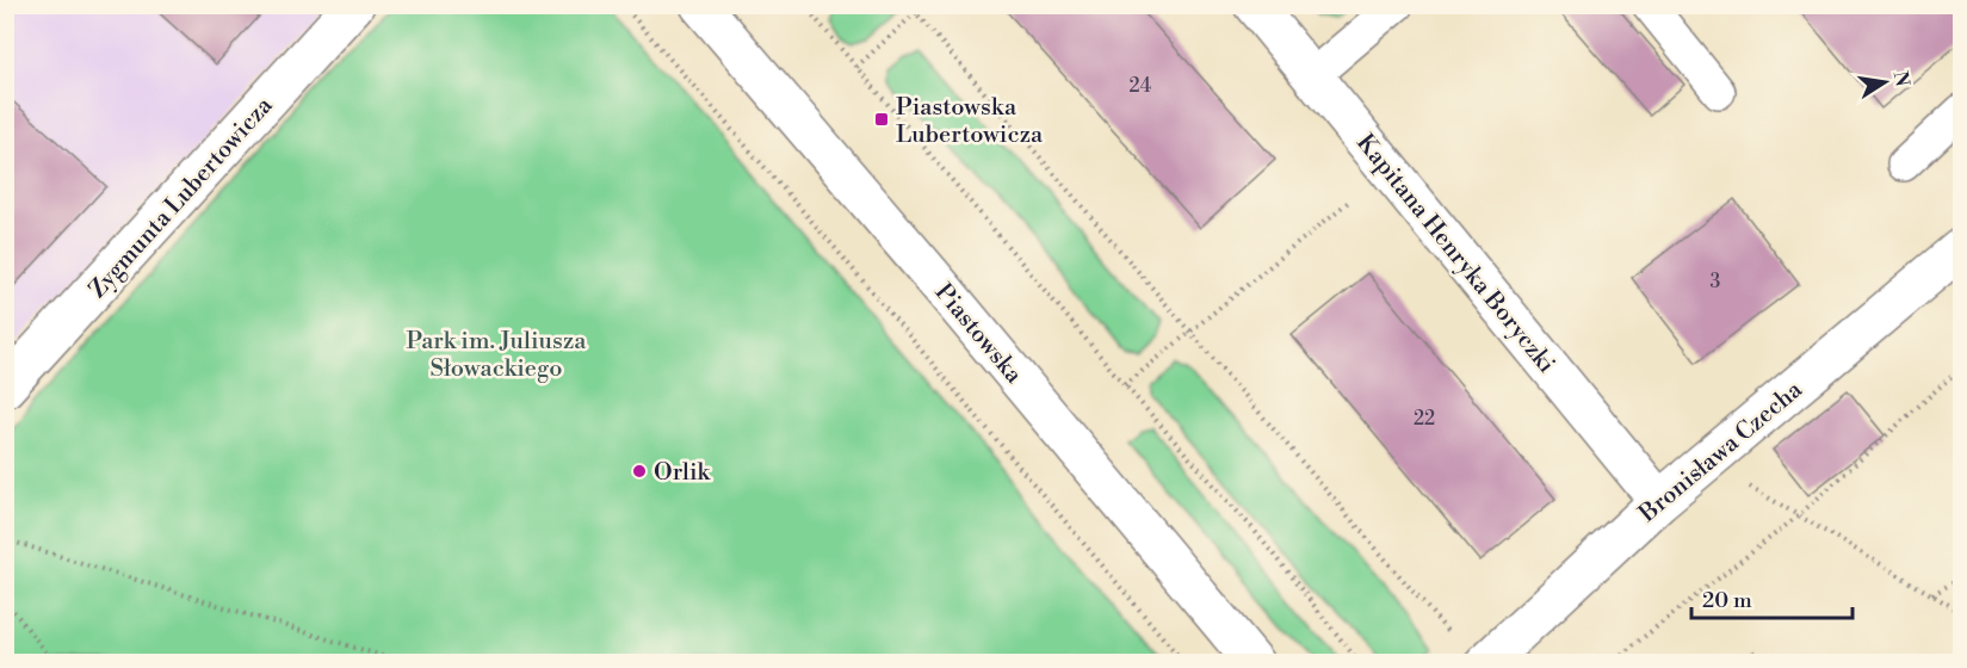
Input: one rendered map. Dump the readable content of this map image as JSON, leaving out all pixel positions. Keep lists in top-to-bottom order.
{
  "streets": {
    "street": [
      "Zygmunta Lubertowicza",
      "Kapitana Henryka Boryczki",
      "Piastowska",
      "Bronisława Czecha"
    ]
  },
  "crossings": [
    ["Kapitana Henryka Boryczki", "Bronisława Czecha"]
  ],
  "parks": ["Park im. Juliusza Słowackiego"],
  "places": {
    "transit": ["Piastowska Lubertowicza"],
    "other": ["Orlik"]
  },
  "house_numbers": ["24", "3", "22"],
  "scale_bar": "20 m",
  "north": "right"
}
